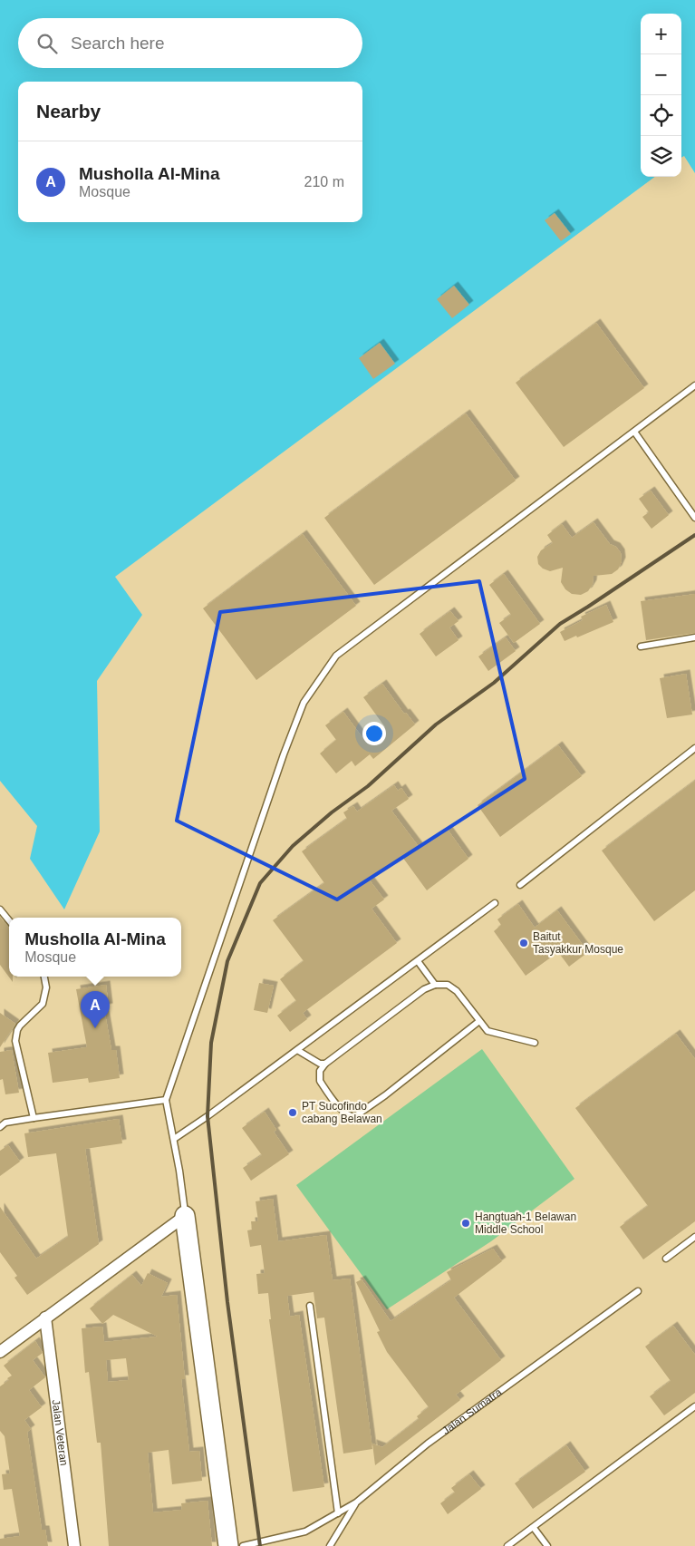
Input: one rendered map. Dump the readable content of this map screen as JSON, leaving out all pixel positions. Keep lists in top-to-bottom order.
{
  "streets": {
    "street": ["Jalan Veteran"],
    "lane": ["Jalan Sumatra"]
  },
  "places": ["Baitut Tasyakkur Mosque", "PT Sucofindo cabang Belawan", "Hangtuah-1 Belawan Middle School"],
  "page": {
    "map_buttons": ["+", "−"],
    "search": "Search here",
    "heading": "Nearby",
    "list": [
      {
        "mark": "A",
        "name": "Musholla Al-Mina",
        "note": "Mosque",
        "value": "210 m"
      }
    ],
    "popup": ["Musholla Al-Mina", "Mosque"],
    "pins": "A"
  }
}
